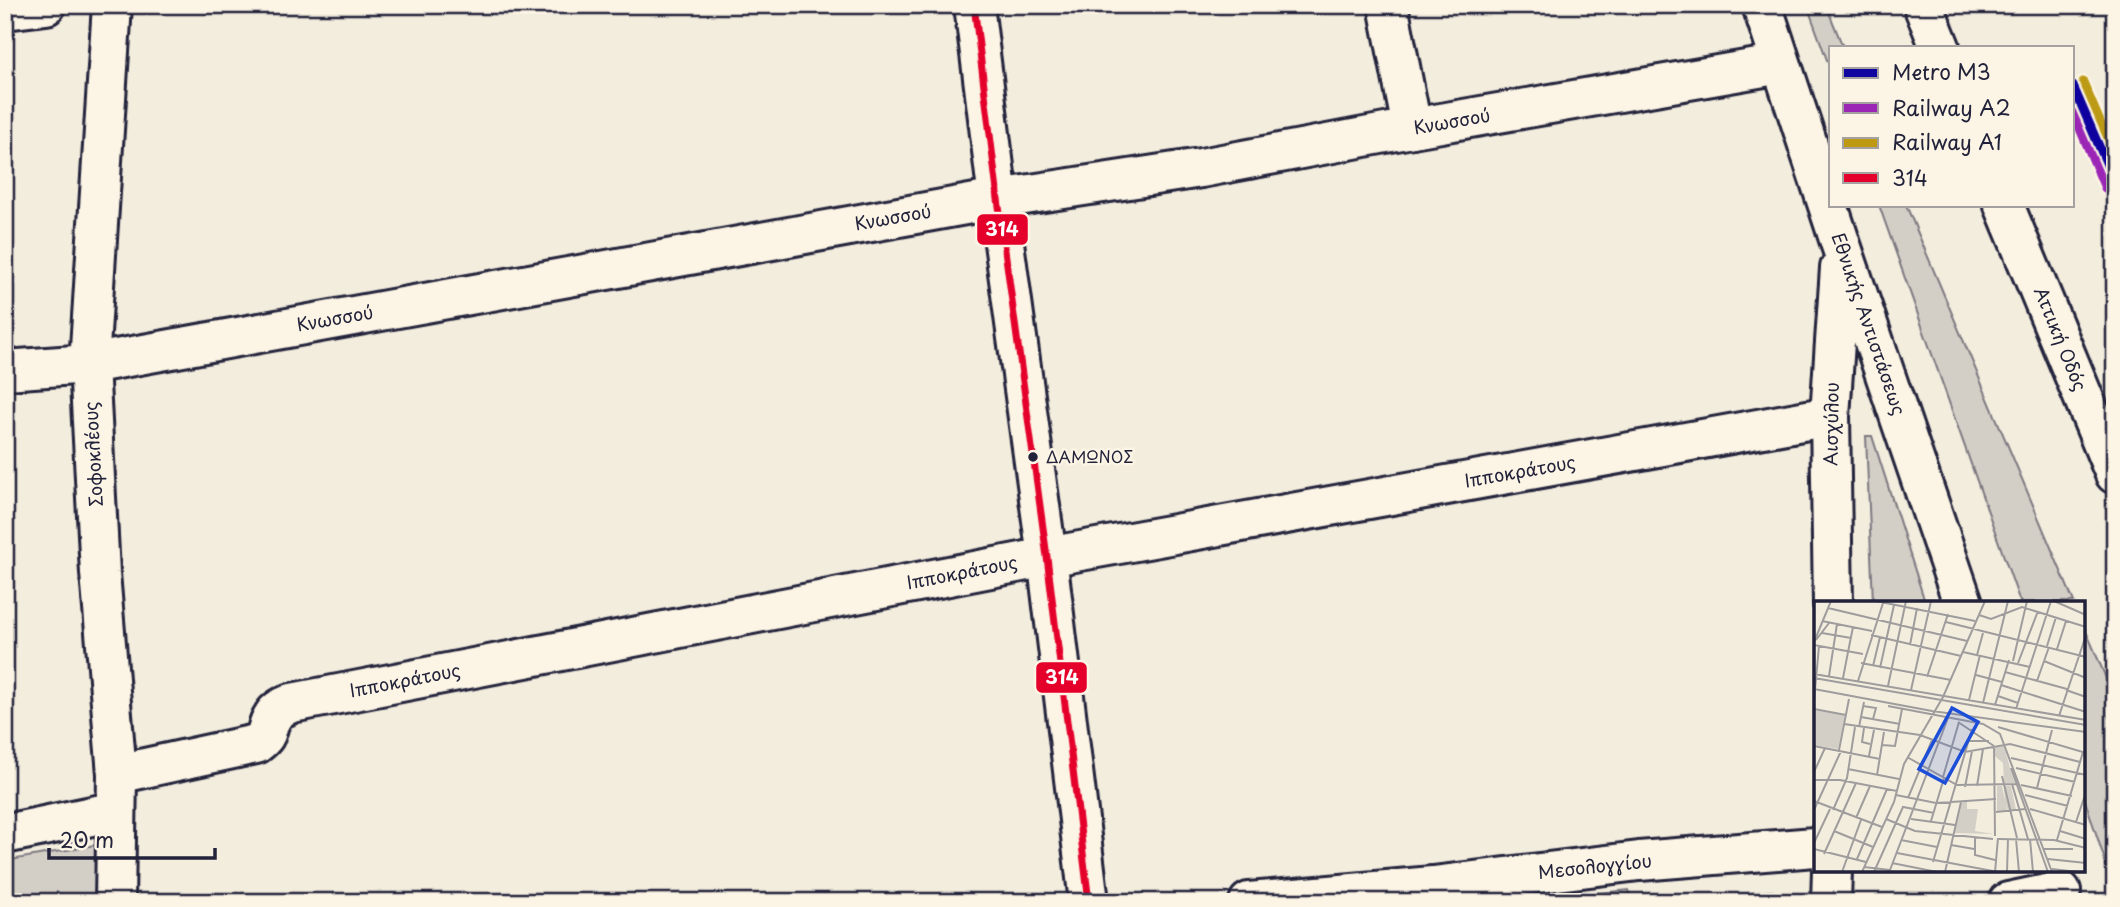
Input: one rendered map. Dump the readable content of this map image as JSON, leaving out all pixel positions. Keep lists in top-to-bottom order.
{
  "streets": {
    "main road": [
      "Κνωσσού",
      "Εθνικής Αντιστάσεως",
      "Αττική Οδός",
      "Αισχύλου",
      "Σοφοκλέους",
      "Ιπποκράτους",
      "Μεσολογγίου"
    ]
  },
  "crossings": [
    ["Κνωσσού", "Εθνικής Αντιστάσεως"],
    ["Κνωσσού", "Σοφοκλέους"],
    ["Εθνικής Αντιστάσεως", "Αισχύλου"],
    ["Αισχύλου", "Ιπποκράτους"],
    ["Σοφοκλέους", "Ιπποκράτους"]
  ],
  "places": ["ΔΑΜΩΝΟΣ"],
  "lines": [
    "transit line 314",
    "rail line A1",
    "metro line Μ3",
    "rail line A2"
  ],
  "legend": [
    "Metro Μ3",
    "Railway A2",
    "Railway A1",
    "314"
  ],
  "scale_bar": "20 m"
}
